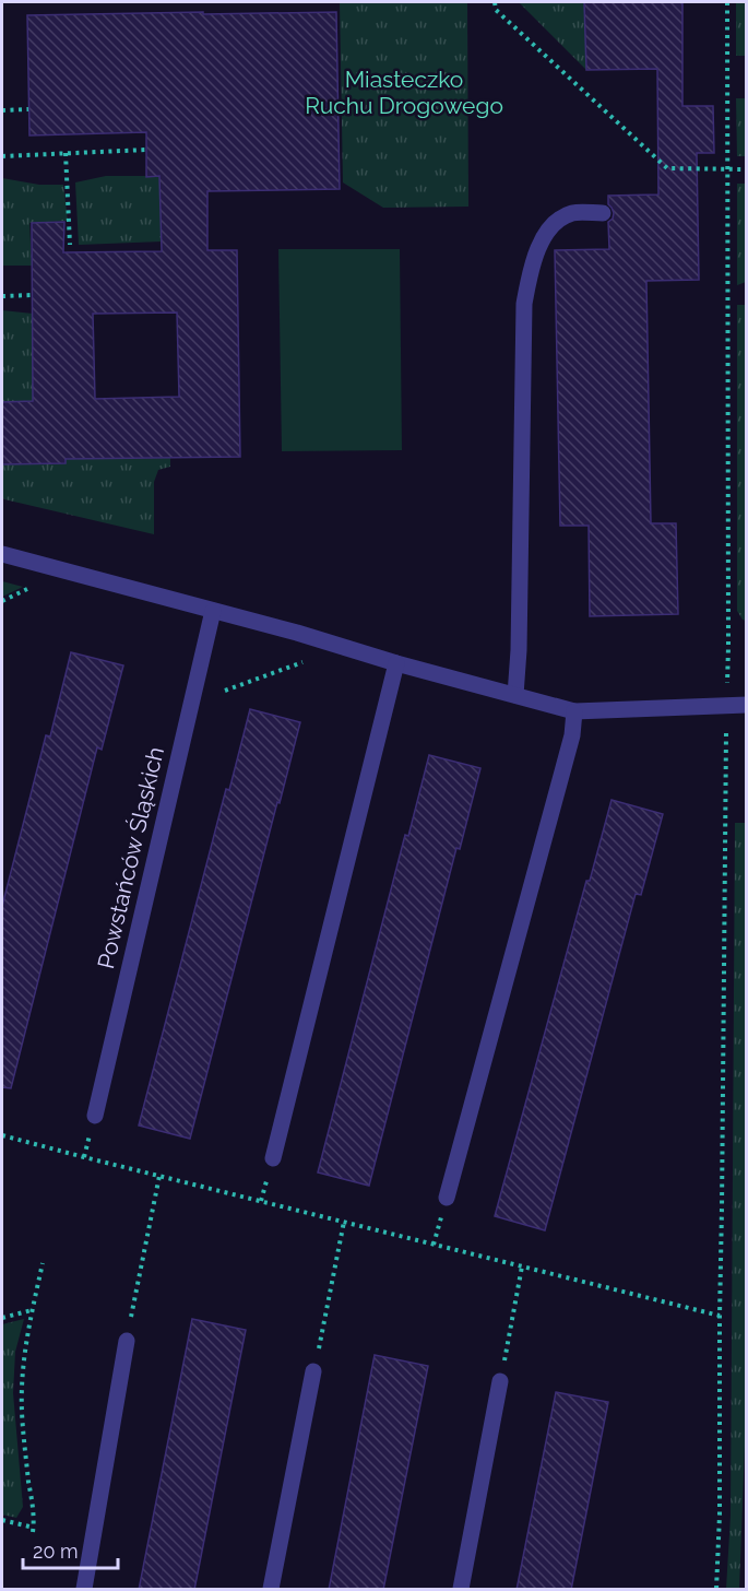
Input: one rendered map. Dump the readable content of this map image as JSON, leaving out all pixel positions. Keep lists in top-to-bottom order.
{
  "streets": {
    "street": ["Powstańców Śląskich"]
  },
  "parks": ["Miasteczko Ruchu Drogowego"],
  "scale_bar": "20 m"
}
